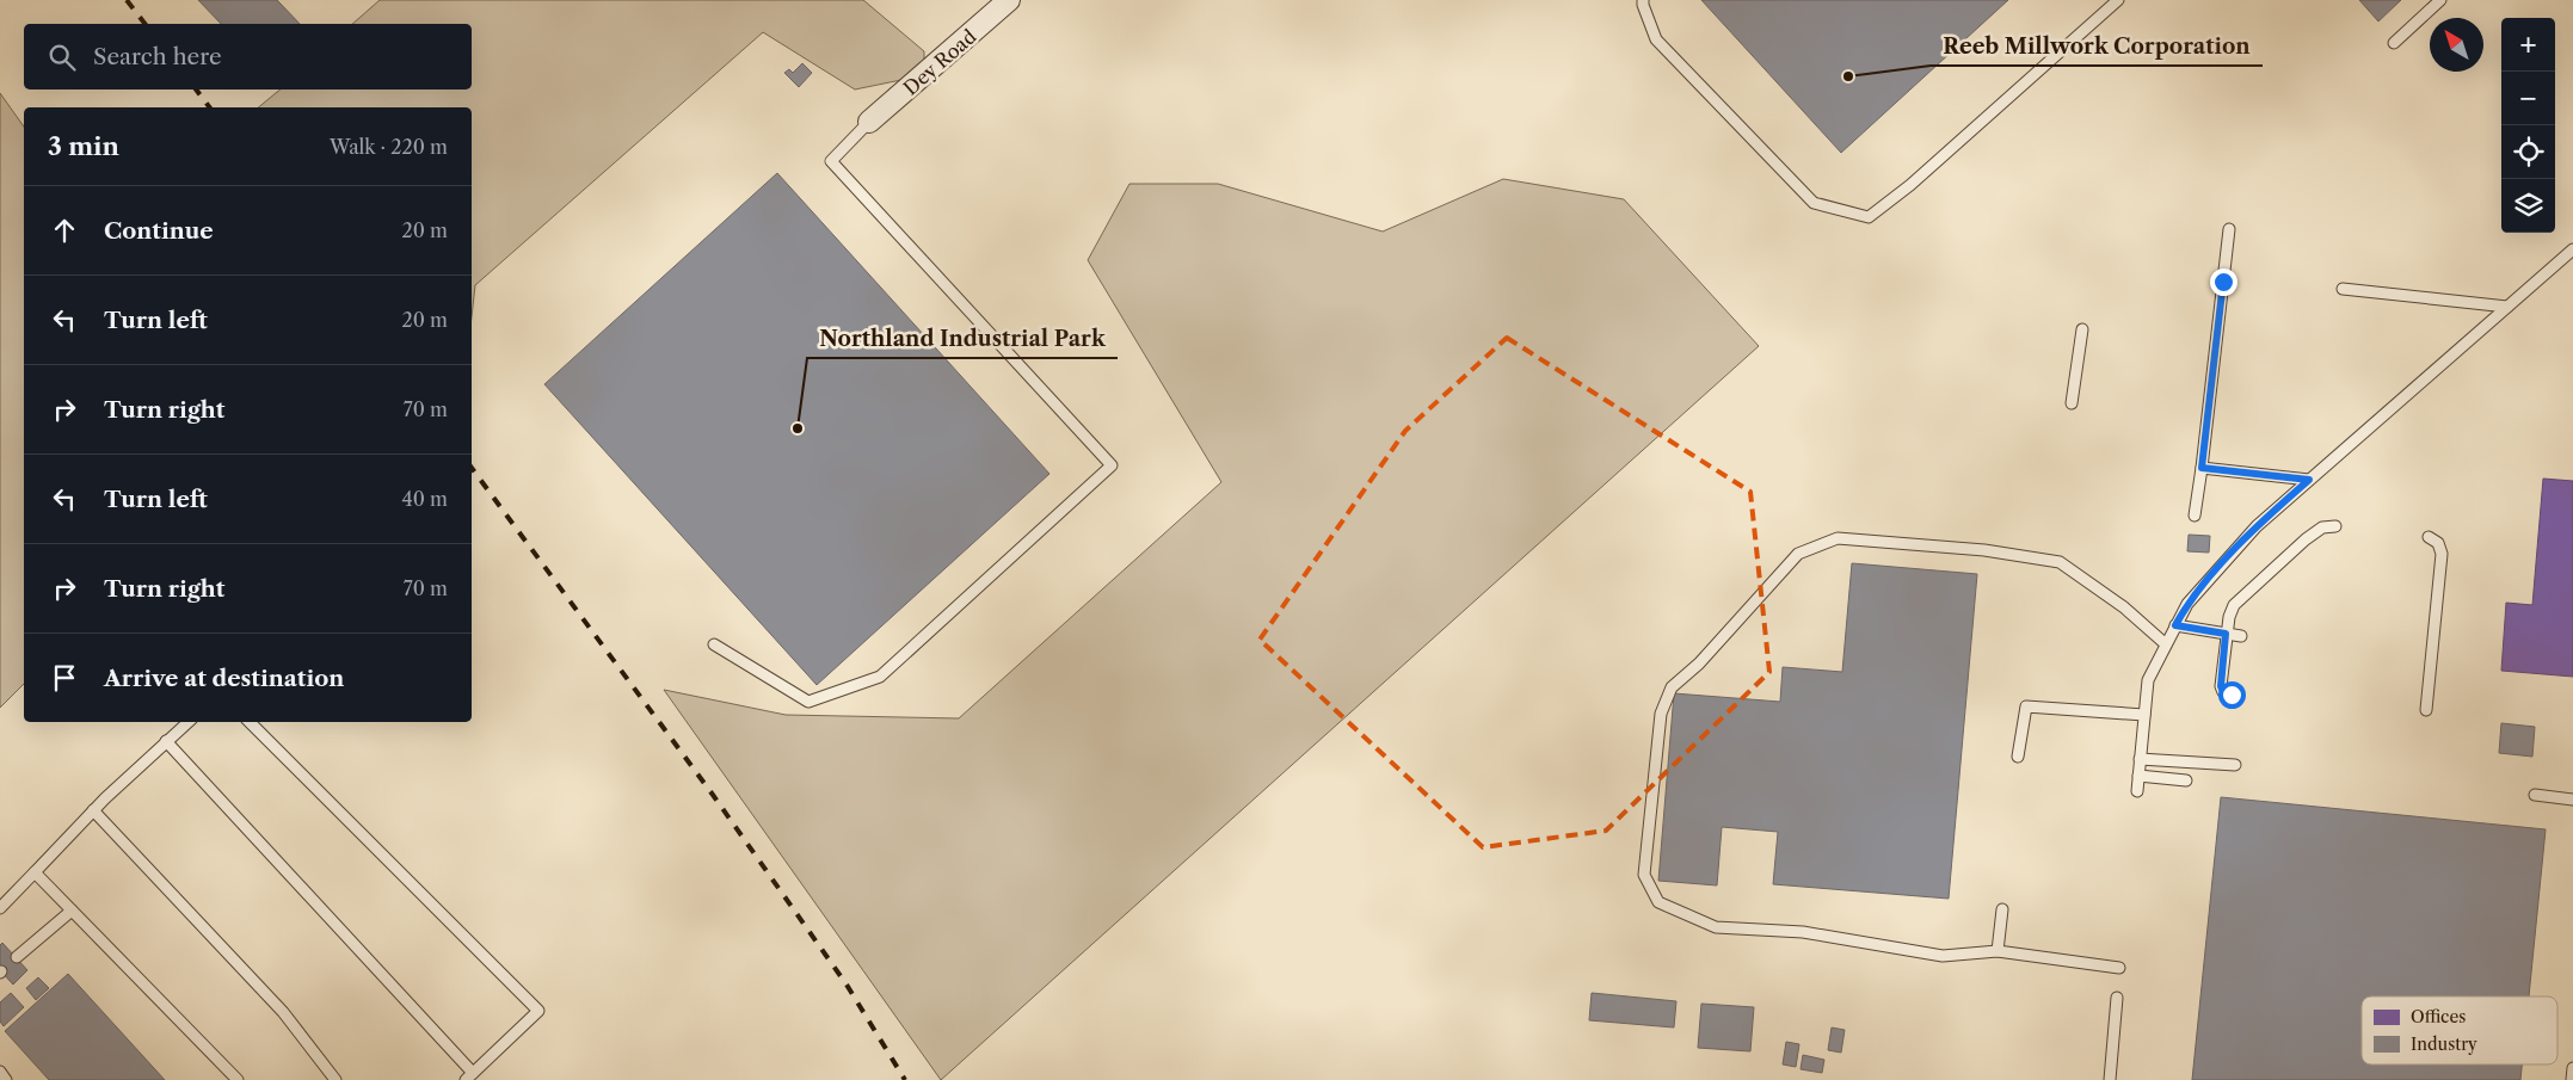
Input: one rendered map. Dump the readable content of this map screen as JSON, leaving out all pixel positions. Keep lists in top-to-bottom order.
{
  "streets": {
    "street": ["Dey Road"]
  },
  "places": ["Reeb Millwork Corporation", "Northland Industrial Park"],
  "legend": ["Offices", "Industry"],
  "north": "top left",
  "page": {
    "map_buttons": ["+", "−"],
    "search": "Search here",
    "heading": ["3 min", "Walk · 220 m"],
    "list": [
      ["Continue", "20 m"],
      ["Turn left", "20 m"],
      ["Turn right", "70 m"],
      ["Turn left", "40 m"],
      ["Turn right", "70 m"],
      "Arrive at destination"
    ]
  }
}
